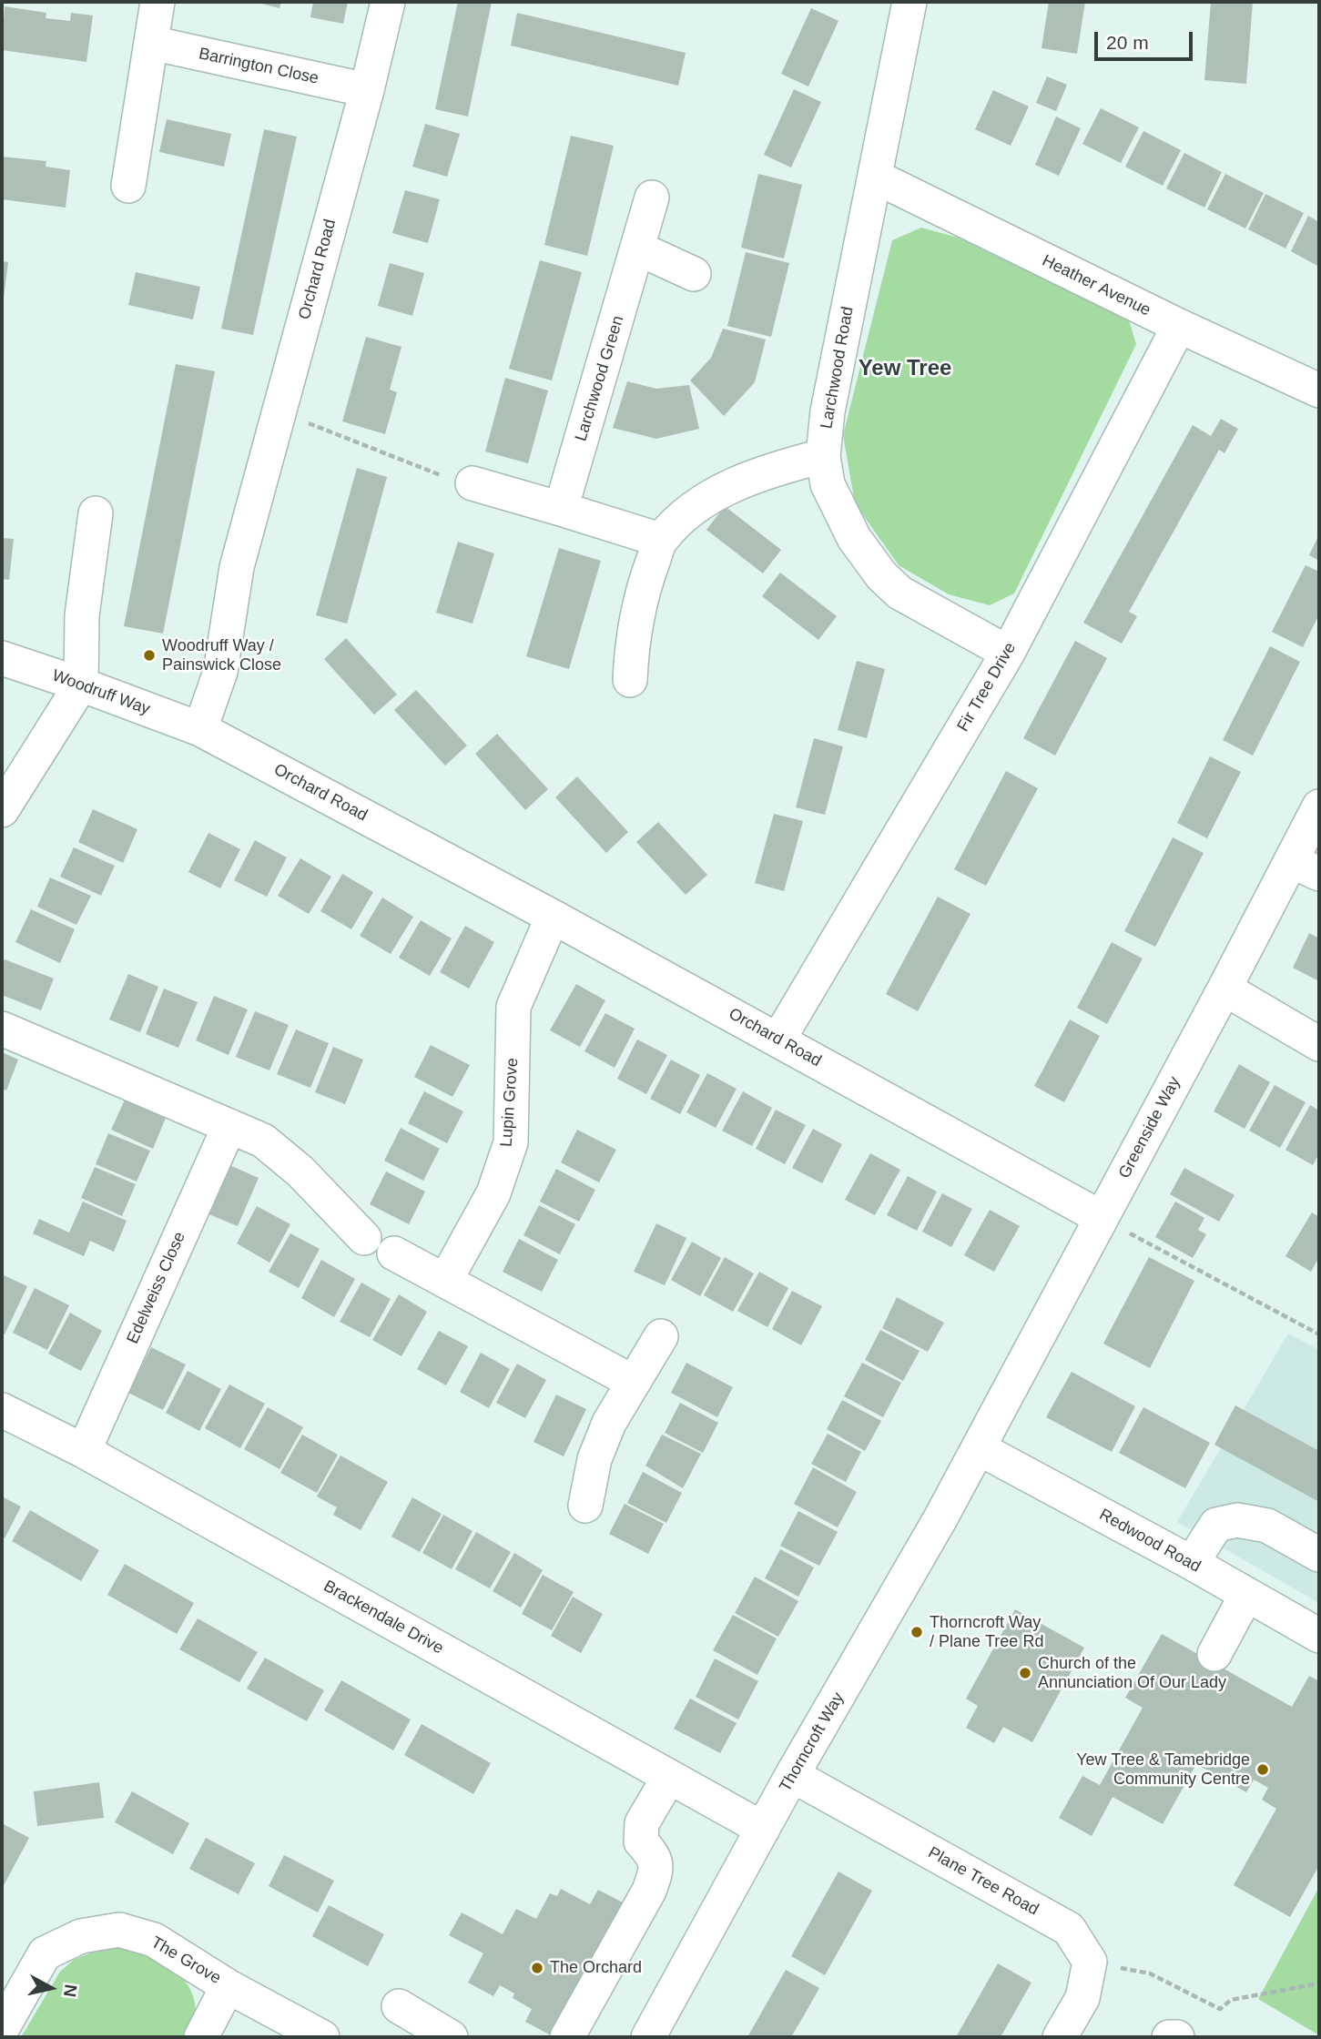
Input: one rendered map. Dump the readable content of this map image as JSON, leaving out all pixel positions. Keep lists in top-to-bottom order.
{
  "streets": {
    "street": [
      "Barrington Close",
      "Orchard Road",
      "Heather Avenue",
      "Larchwood Road",
      "Larchwood Green",
      "Fir Tree Drive",
      "Woodruff Way",
      "Lupin Grove",
      "Greenside Way",
      "Edelweiss Close",
      "Redwood Road",
      "Brackendale Drive",
      "Thorncroft Way",
      "Plane Tree Road",
      "The Grove"
    ]
  },
  "crossings": [
    ["Barrington Close", "Orchard Road"],
    ["Orchard Road", "Fir Tree Drive"],
    ["Orchard Road", "Woodruff Way"],
    ["Orchard Road", "Lupin Grove"],
    ["Orchard Road", "Greenside Way"],
    ["Heather Avenue", "Larchwood Road"],
    ["Heather Avenue", "Fir Tree Drive"],
    ["Larchwood Road", "Fir Tree Drive"],
    ["Greenside Way", "Redwood Road"],
    ["Greenside Way", "Thorncroft Way"],
    ["Edelweiss Close", "Brackendale Drive"],
    ["Redwood Road", "Thorncroft Way"],
    ["Brackendale Drive", "Thorncroft Way"],
    ["Thorncroft Way", "Plane Tree Road"]
  ],
  "districts": ["Yew Tree"],
  "places": [
    "Woodruff Way / Painswick Close",
    "Thorncroft Way / Plane Tree Rd",
    "Church of the Annunciation Of Our Lady",
    "Yew Tree & Tamebridge Community Centre",
    "The Orchard"
  ],
  "scale_bar": "20 m",
  "north": "right"
}
